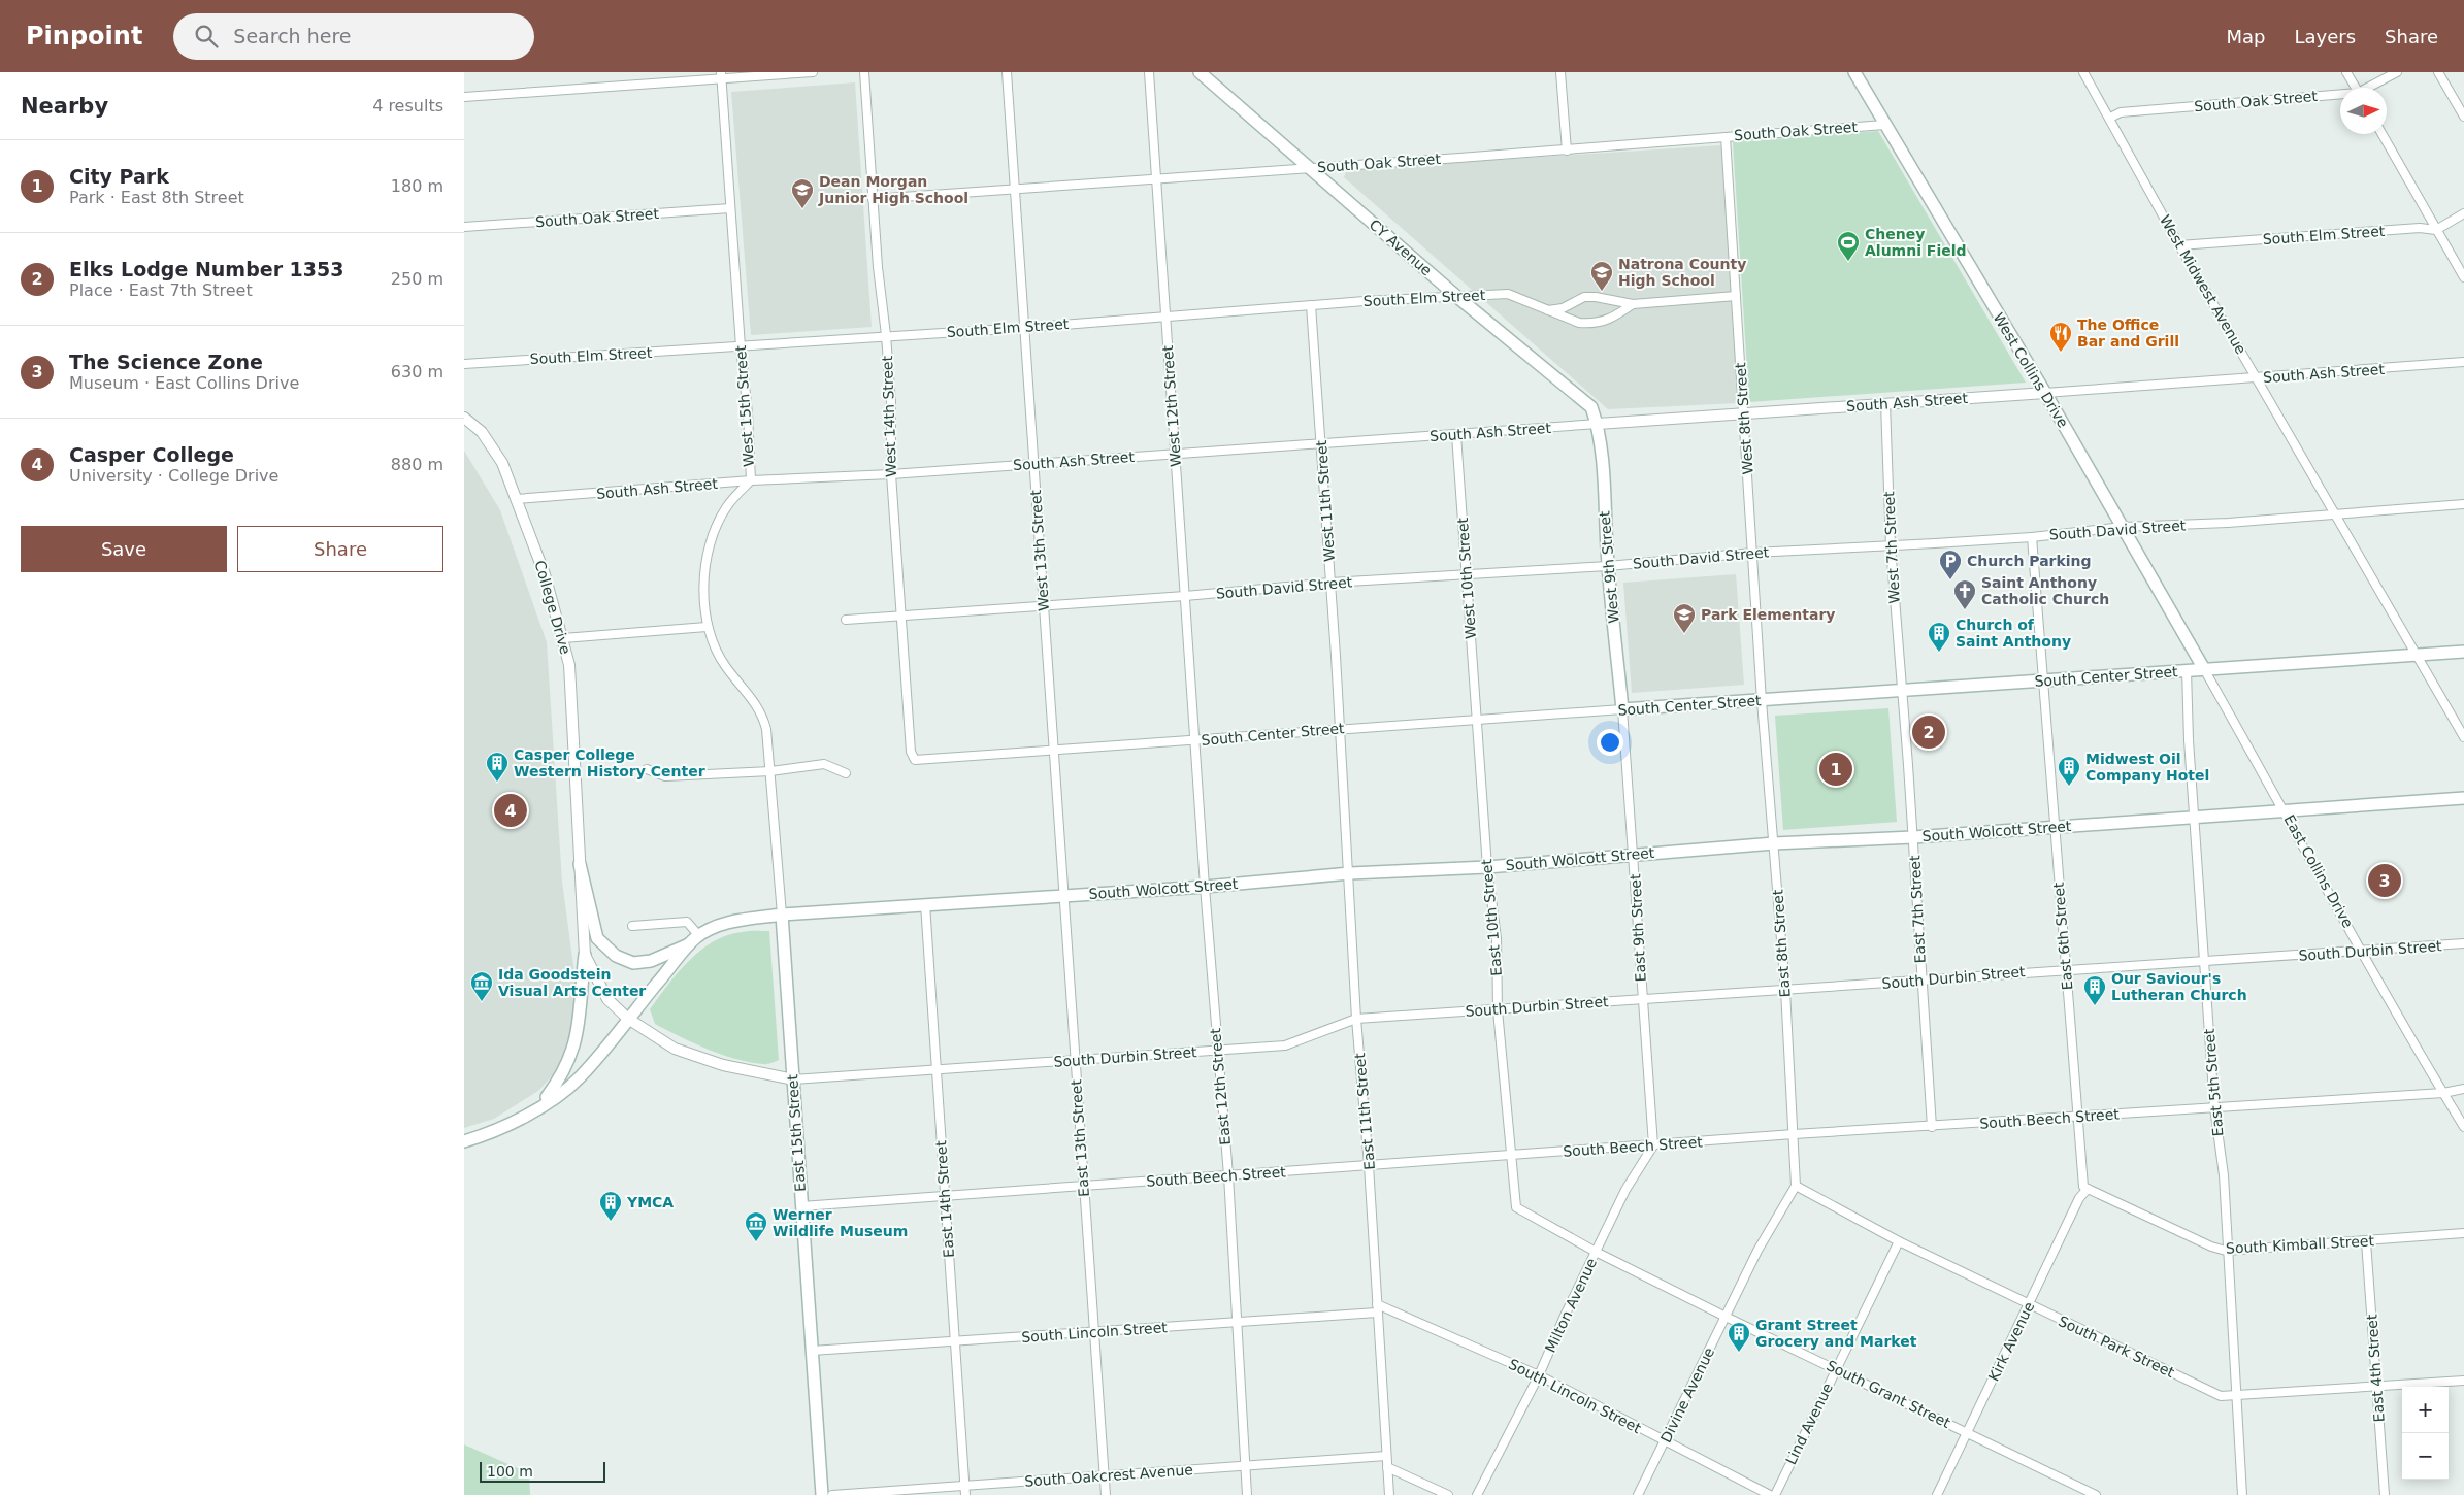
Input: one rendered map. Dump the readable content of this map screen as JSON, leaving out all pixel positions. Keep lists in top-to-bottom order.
{
  "streets": {
    "main road": [
      "CY Avenue",
      "West Collins Drive",
      "West 9th Street",
      "South Center Street",
      "South Wolcott Street",
      "East 15th Street"
    ],
    "street": [
      "South Oak Street",
      "South Elm Street",
      "West Midwest Avenue",
      "South Ash Street",
      "West 15th Street",
      "West 12th Street",
      "West 14th Street",
      "West 8th Street",
      "West 11th Street",
      "South David Street",
      "West 7th Street",
      "West 13th Street",
      "West 10th Street",
      "College Drive",
      "East Collins Drive",
      "East 7th Street",
      "East 10th Street",
      "East 9th Street",
      "East 6th Street",
      "East 8th Street",
      "South Durbin Street",
      "East 5th Street",
      "East 12th Street",
      "East 11th Street",
      "South Beech Street",
      "East 13th Street",
      "East 14th Street",
      "South Kimball Street",
      "Milton Avenue",
      "South Lincoln Street",
      "Kirk Avenue",
      "South Park Street",
      "East 4th Street",
      "South Grant Street",
      "Divine Avenue",
      "Lind Avenue",
      "South Oakcrest Avenue"
    ]
  },
  "crossings": [
    ["South Oak Street", "CY Avenue"],
    ["South Oak Street", "West Midwest Avenue"],
    ["South Oak Street", "West Collins Drive"],
    ["South Oak Street", "West 15th Street"],
    ["South Oak Street", "West 12th Street"],
    ["South Oak Street", "West 14th Street"],
    ["South Oak Street", "West 8th Street"],
    ["South Oak Street", "West 13th Street"],
    ["South Elm Street", "CY Avenue"],
    ["South Elm Street", "West Midwest Avenue"],
    ["South Elm Street", "West 15th Street"],
    ["South Elm Street", "West 12th Street"],
    ["South Elm Street", "West 14th Street"],
    ["South Elm Street", "West 11th Street"],
    ["South Elm Street", "West 13th Street"],
    ["CY Avenue", "South Ash Street"],
    ["CY Avenue", "West 9th Street"],
    ["West Midwest Avenue", "South Ash Street"],
    ["West Midwest Avenue", "South David Street"],
    ["West Midwest Avenue", "South Center Street"],
    ["West Collins Drive", "South Ash Street"],
    ["West Collins Drive", "South David Street"],
    ["West Collins Drive", "South Center Street"],
    ["West Collins Drive", "East Collins Drive"],
    ["South Ash Street", "West 15th Street"],
    ["South Ash Street", "West 12th Street"],
    ["South Ash Street", "West 14th Street"],
    ["South Ash Street", "West 8th Street"],
    ["South Ash Street", "West 11th Street"],
    ["South Ash Street", "West 7th Street"],
    ["South Ash Street", "West 13th Street"],
    ["South Ash Street", "West 9th Street"],
    ["South Ash Street", "West 10th Street"],
    ["South Ash Street", "College Drive"],
    ["West 15th Street", "East 15th Street"],
    ["West 12th Street", "South David Street"],
    ["West 12th Street", "South Center Street"],
    ["West 12th Street", "East 12th Street"],
    ["West 14th Street", "South David Street"],
    ["West 14th Street", "South Center Street"],
    ["West 8th Street", "South David Street"],
    ["West 8th Street", "South Center Street"],
    ["West 8th Street", "East 8th Street"],
    ["West 11th Street", "South David Street"],
    ["West 11th Street", "South Center Street"],
    ["West 11th Street", "East 11th Street"],
    ["South David Street", "West 7th Street"],
    ["South David Street", "West 13th Street"],
    ["South David Street", "West 9th Street"],
    ["South David Street", "West 10th Street"],
    ["South David Street", "East 6th Street"],
    ["West 7th Street", "South Center Street"],
    ["West 7th Street", "East 7th Street"],
    ["West 13th Street", "South Center Street"],
    ["West 13th Street", "East 13th Street"],
    ["West 9th Street", "South Center Street"],
    ["West 9th Street", "East 9th Street"],
    ["West 10th Street", "South Center Street"],
    ["West 10th Street", "East 10th Street"],
    ["College Drive", "South Wolcott Street"],
    ["College Drive", "South Durbin Street"],
    ["South Center Street", "East Collins Drive"],
    ["South Center Street", "East 7th Street"],
    ["South Center Street", "East 10th Street"],
    ["South Center Street", "East 9th Street"],
    ["South Center Street", "East 6th Street"],
    ["South Center Street", "East 8th Street"],
    ["South Center Street", "East 5th Street"],
    ["South Center Street", "East 12th Street"],
    ["South Center Street", "East 11th Street"],
    ["South Center Street", "East 13th Street"],
    ["South Wolcott Street", "East Collins Drive"],
    ["South Wolcott Street", "East 7th Street"],
    ["South Wolcott Street", "East 10th Street"],
    ["South Wolcott Street", "East 9th Street"],
    ["South Wolcott Street", "East 6th Street"],
    ["South Wolcott Street", "East 8th Street"],
    ["South Wolcott Street", "South Durbin Street"],
    ["South Wolcott Street", "East 5th Street"],
    ["South Wolcott Street", "East 12th Street"],
    ["South Wolcott Street", "East 11th Street"],
    ["South Wolcott Street", "East 15th Street"],
    ["South Wolcott Street", "East 13th Street"],
    ["South Wolcott Street", "East 14th Street"],
    ["East Collins Drive", "South Durbin Street"],
    ["East Collins Drive", "South Beech Street"],
    ["East 7th Street", "South Durbin Street"],
    ["East 7th Street", "South Beech Street"],
    ["East 10th Street", "South Durbin Street"],
    ["East 10th Street", "South Beech Street"],
    ["East 10th Street", "South Grant Street"],
    ["East 9th Street", "South Durbin Street"],
    ["East 9th Street", "South Beech Street"],
    ["East 9th Street", "Milton Avenue"],
    ["East 6th Street", "South Durbin Street"],
    ["East 6th Street", "South Beech Street"],
    ["East 6th Street", "South Kimball Street"],
    ["East 6th Street", "Kirk Avenue"],
    ["East 8th Street", "South Durbin Street"],
    ["East 8th Street", "South Beech Street"],
    ["East 8th Street", "South Park Street"],
    ["East 8th Street", "Divine Avenue"],
    ["South Durbin Street", "East 5th Street"],
    ["South Durbin Street", "East 12th Street"],
    ["South Durbin Street", "East 11th Street"],
    ["South Durbin Street", "East 15th Street"],
    ["South Durbin Street", "East 13th Street"],
    ["South Durbin Street", "East 14th Street"],
    ["East 5th Street", "South Beech Street"],
    ["East 5th Street", "South Kimball Street"],
    ["East 5th Street", "South Park Street"],
    ["East 12th Street", "South Beech Street"],
    ["East 12th Street", "South Lincoln Street"],
    ["East 12th Street", "South Oakcrest Avenue"],
    ["East 11th Street", "South Beech Street"],
    ["East 11th Street", "South Lincoln Street"],
    ["East 11th Street", "South Oakcrest Avenue"],
    ["South Beech Street", "East 15th Street"],
    ["South Beech Street", "East 13th Street"],
    ["South Beech Street", "East 14th Street"],
    ["South Beech Street", "Milton Avenue"],
    ["East 15th Street", "South Lincoln Street"],
    ["East 13th Street", "South Lincoln Street"],
    ["East 13th Street", "South Oakcrest Avenue"],
    ["East 14th Street", "South Lincoln Street"],
    ["East 14th Street", "South Oakcrest Avenue"],
    ["South Kimball Street", "Kirk Avenue"],
    ["South Kimball Street", "East 4th Street"],
    ["Milton Avenue", "South Lincoln Street"],
    ["Milton Avenue", "South Grant Street"],
    ["South Lincoln Street", "Divine Avenue"],
    ["Kirk Avenue", "South Park Street"],
    ["Kirk Avenue", "South Grant Street"],
    ["South Park Street", "East 4th Street"],
    ["South Park Street", "Divine Avenue"],
    ["South Park Street", "Lind Avenue"],
    ["South Grant Street", "Divine Avenue"],
    ["South Grant Street", "Lind Avenue"]
  ],
  "places": {
    "school or university": ["Dean Morgan Junior High School", "Natrona County High School", "Park Elementary"],
    "sports": ["Cheney Alumni Field"],
    "restaurant": ["The Office Bar and Grill"],
    "parking": ["Church Parking"],
    "church": ["Saint Anthony Catholic Church"],
    "building": [
      "Church of Saint Anthony",
      "Casper College Western History Center",
      "Midwest Oil Company Hotel",
      "Our Saviour's Lutheran Church",
      "YMCA",
      "Grant Street Grocery and Market"
    ],
    "museum": ["Ida Goodstein Visual Arts Center", "Werner Wildlife Museum"]
  },
  "scale_bar": "100 m",
  "north": "right",
  "page": {
    "header": "Pinpoint",
    "search": "Search here",
    "nav": ["Map", "Layers", "Share"],
    "heading": ["Nearby", "4 results"],
    "list": [
      {
        "mark": "1",
        "name": "City Park",
        "note": "Park · East 8th Street",
        "value": "180 m"
      },
      {
        "mark": "2",
        "name": "Elks Lodge Number 1353",
        "note": "Place · East 7th Street",
        "value": "250 m"
      },
      {
        "mark": "3",
        "name": "The Science Zone",
        "note": "Museum · East Collins Drive",
        "value": "630 m"
      },
      {
        "mark": "4",
        "name": "Casper College",
        "note": "University · College Drive",
        "value": "880 m"
      }
    ],
    "buttons": ["Save", "Share"],
    "pins": [
      "2",
      "1",
      "4",
      "3"
    ],
    "map_buttons": ["+", "−"],
    "scale": "100 m"
  }
}
